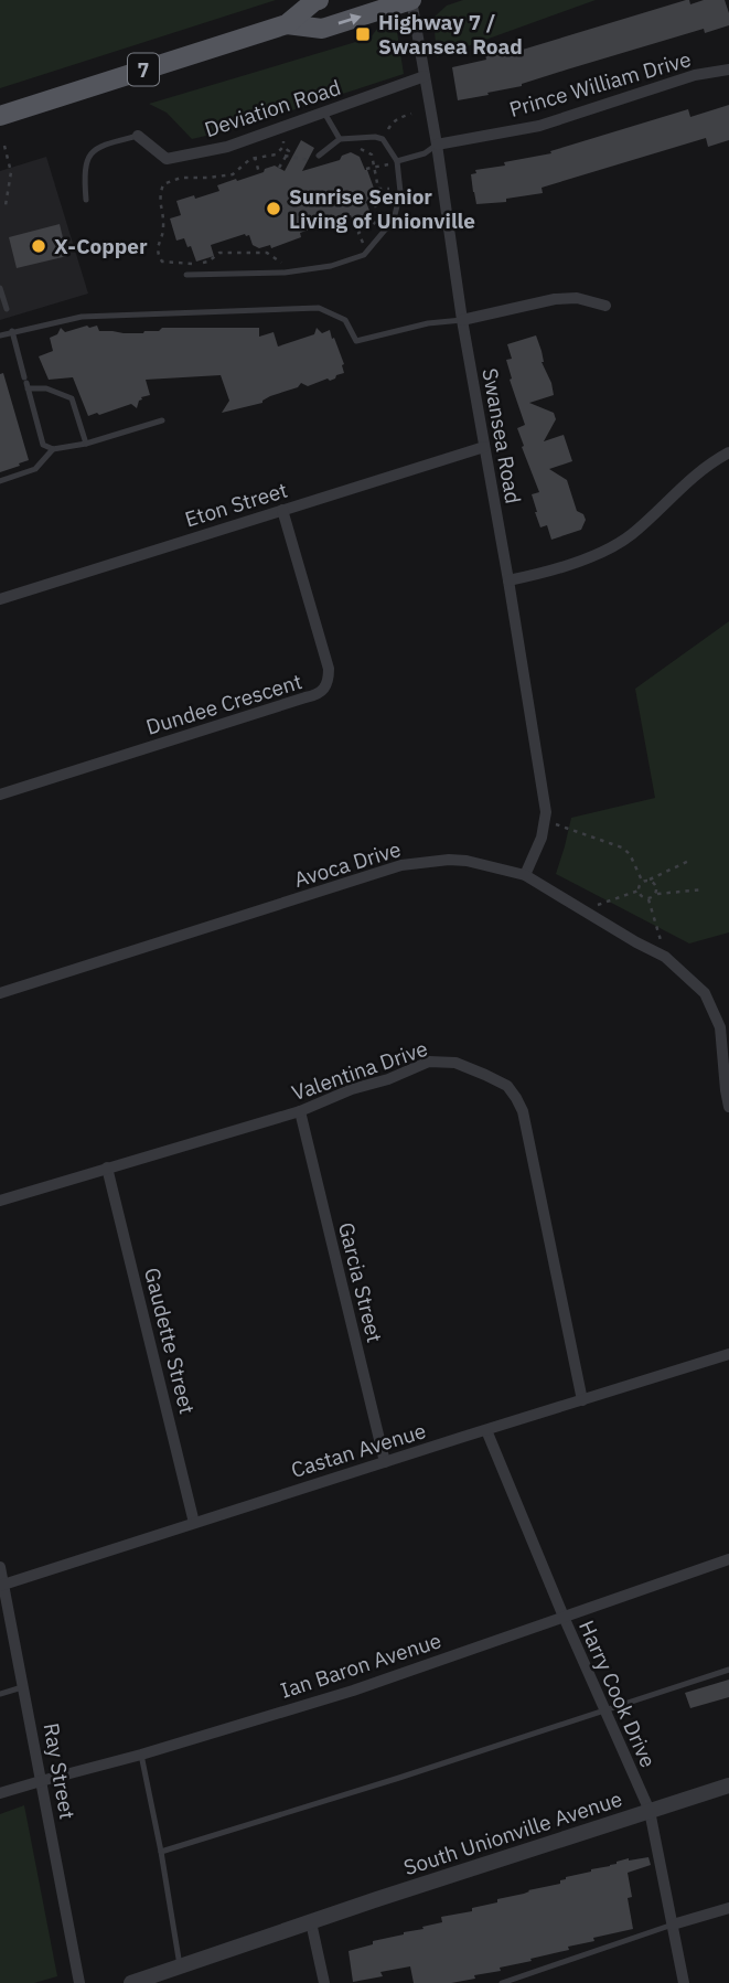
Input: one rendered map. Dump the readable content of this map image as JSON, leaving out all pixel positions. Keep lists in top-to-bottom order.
{
  "streets": {
    "main road": ["7"],
    "street": [
      "Prince William Drive",
      "Deviation Road",
      "Swansea Road",
      "Eton Street",
      "Dundee Crescent",
      "Avoca Drive",
      "Valentina Drive",
      "Garcia Street",
      "Gaudette Street",
      "Castan Avenue",
      "Ian Baron Avenue",
      "Harry Cook Drive",
      "Ray Street",
      "South Unionville Avenue"
    ]
  },
  "crossings": [
    ["7", "Swansea Road"],
    ["Prince William Drive", "Swansea Road"],
    ["Deviation Road", "Swansea Road"],
    ["Swansea Road", "Eton Street"],
    ["Swansea Road", "Avoca Drive"],
    ["Eton Street", "Dundee Crescent"],
    ["Valentina Drive", "Garcia Street"],
    ["Valentina Drive", "Gaudette Street"],
    ["Valentina Drive", "Castan Avenue"],
    ["Garcia Street", "Castan Avenue"],
    ["Gaudette Street", "Castan Avenue"],
    ["Castan Avenue", "Harry Cook Drive"],
    ["Castan Avenue", "Ray Street"],
    ["Ian Baron Avenue", "Harry Cook Drive"],
    ["Ian Baron Avenue", "Ray Street"],
    ["Harry Cook Drive", "South Unionville Avenue"]
  ],
  "places": {
    "transit": ["Highway 7 / Swansea Road"],
    "other": ["Sunrise Senior Living of Unionville", "X-Copper"]
  }
}
